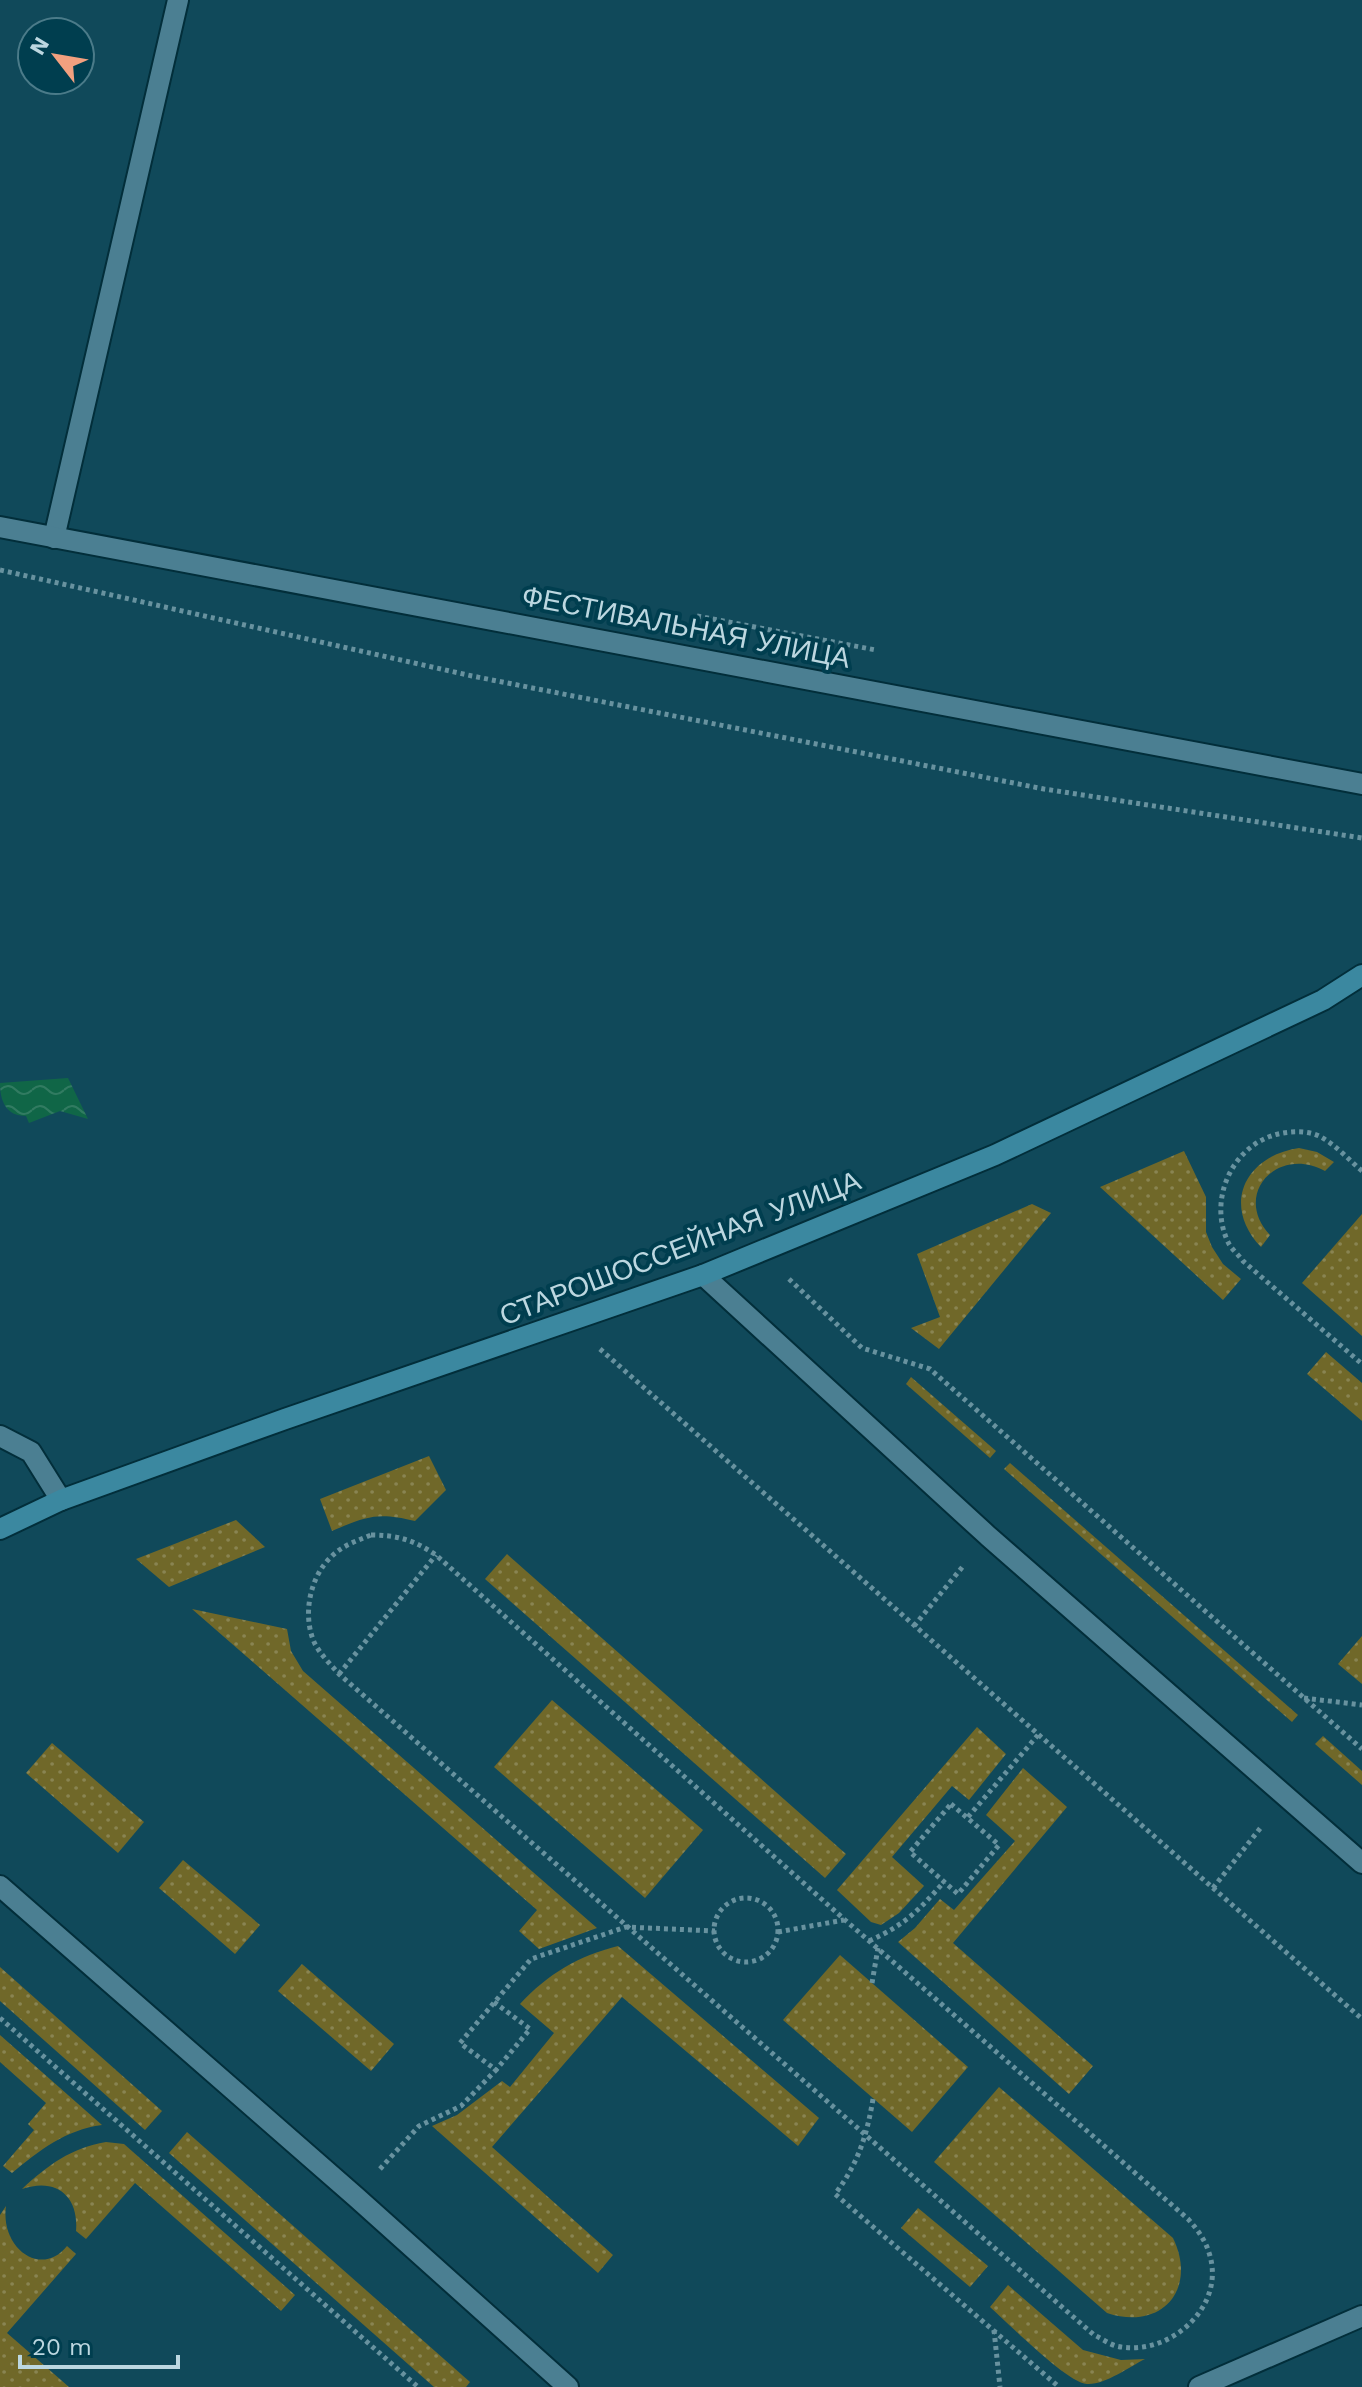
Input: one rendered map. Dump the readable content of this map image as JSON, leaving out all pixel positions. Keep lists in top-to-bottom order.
{
  "streets": {
    "street": ["ФЕСТИВАЛЬНАЯ УЛИЦА", "СТАРОШОССЕЙНАЯ УЛИЦА"]
  },
  "scale_bar": "20 m",
  "north": "top left"
}
